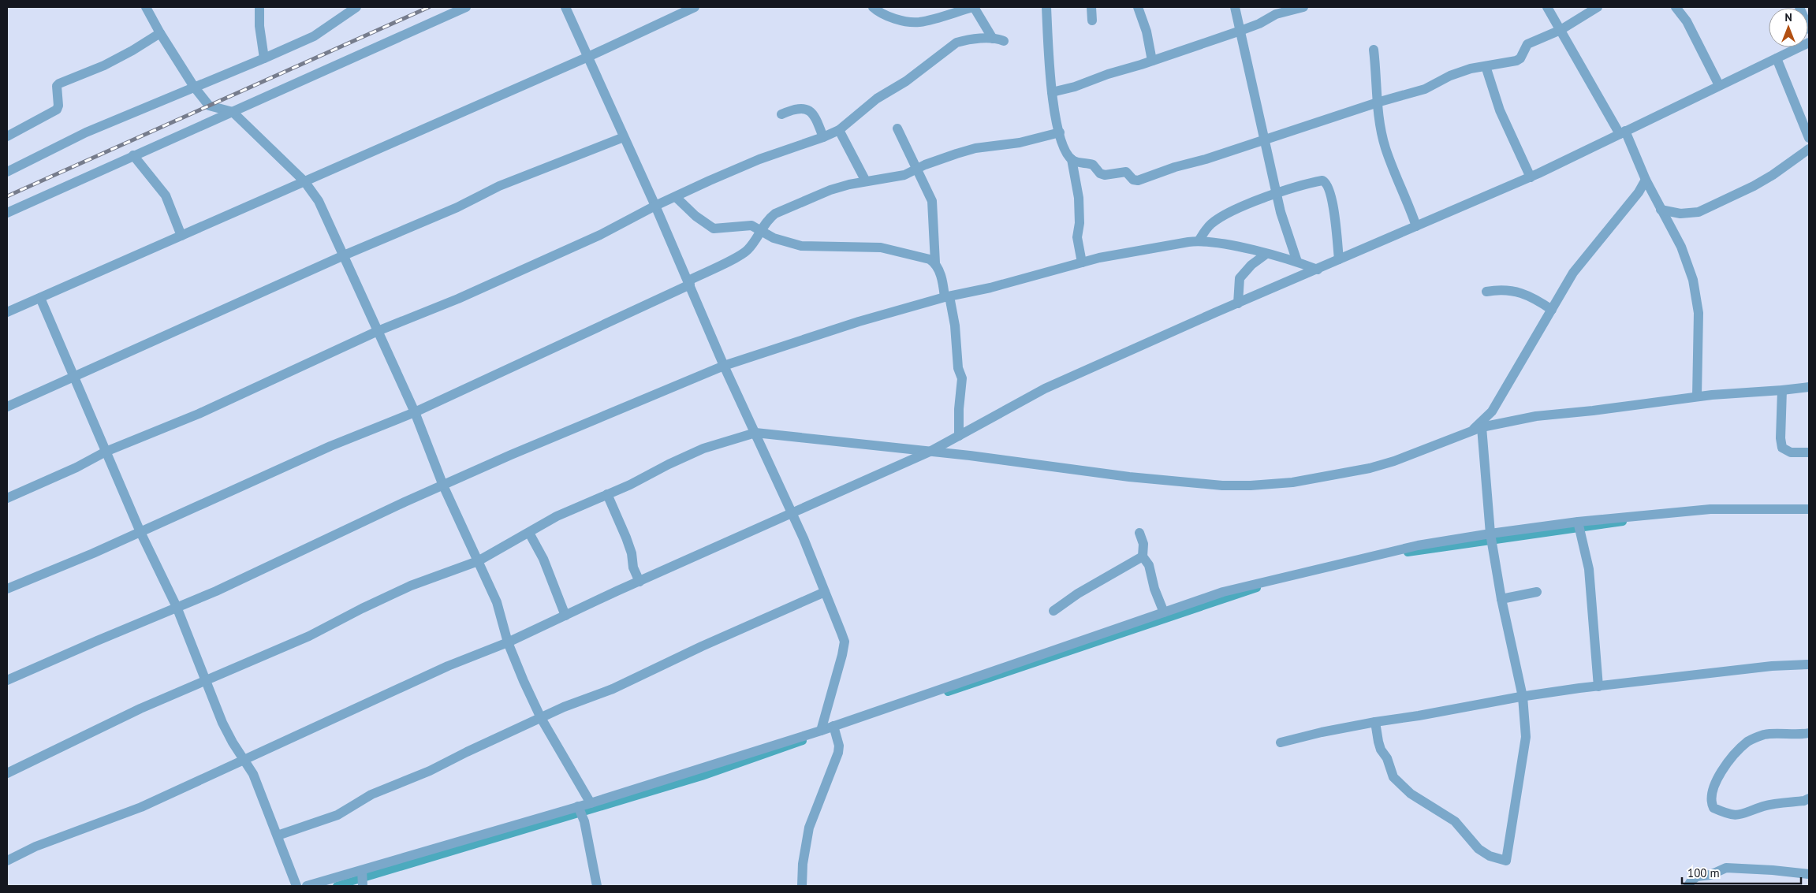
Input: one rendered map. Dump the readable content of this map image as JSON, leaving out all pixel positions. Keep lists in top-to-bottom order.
{
  "scale_bar": "100 m",
  "north": "top"
}
